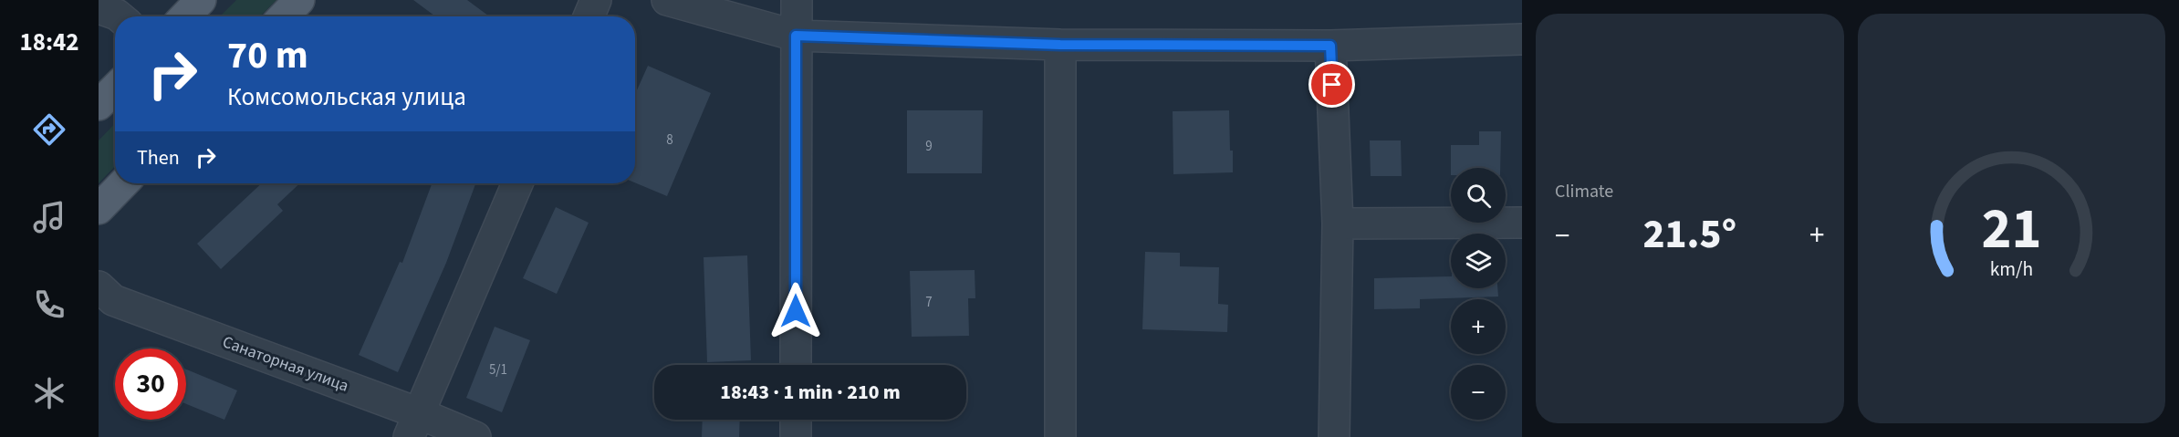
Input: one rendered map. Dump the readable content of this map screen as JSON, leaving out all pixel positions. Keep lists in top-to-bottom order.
{
  "streets": {
    "street": ["Санаторная улица"]
  },
  "house_numbers": [
    "8",
    "9",
    "7",
    "5/1"
  ],
  "page": {
    "tabs": "18:42",
    "tile": "Climate",
    "turn": ["70 m", "Комсомольская улица"],
    "then": "Then",
    "map_buttons": ["+", "−"],
    "heat": ["−", "21.5°", "+"],
    "limit": "30",
    "trip": "18:43 · 1 min · 210 m",
    "gauge": ["21", "km/h"]
  }
}
